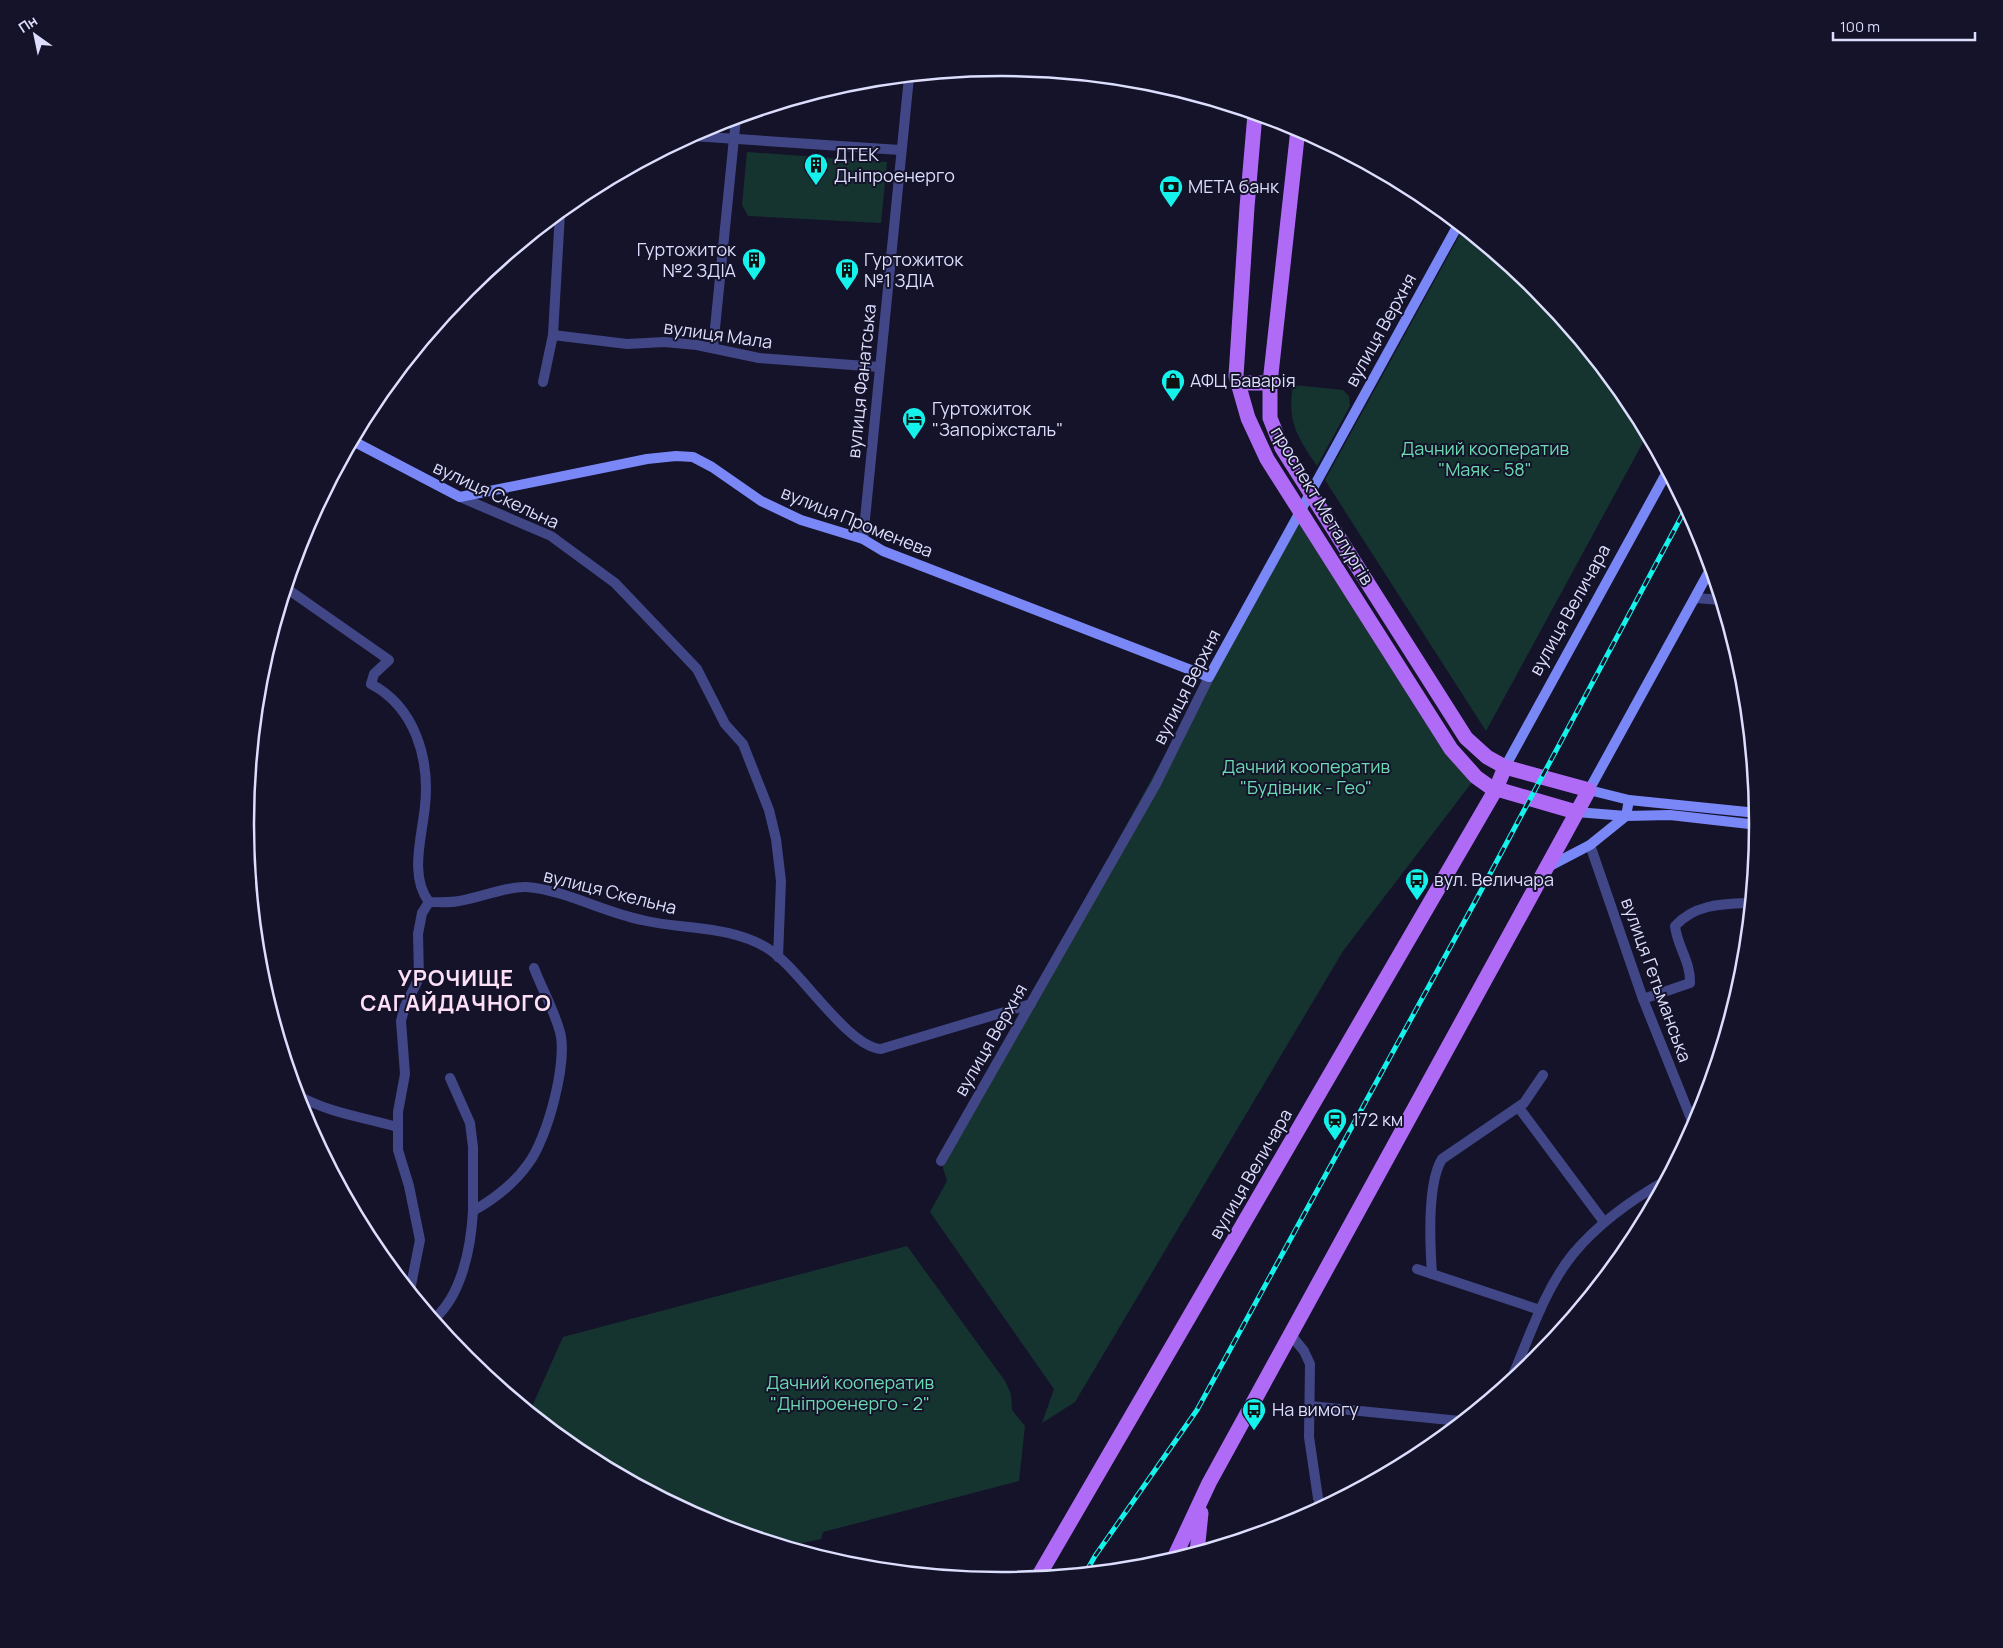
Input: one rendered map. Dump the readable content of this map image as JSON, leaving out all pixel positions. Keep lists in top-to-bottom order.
{
  "streets": {
    "main road": ["проспект Металургів", "вулиця Величара"],
    "street": [
      "вулиця Верхня",
      "вулиця Мала",
      "вулиця Фанатська",
      "вулиця Скельна",
      "вулиця Променева",
      "вулиця Гетьманська"
    ]
  },
  "crossings": [
    ["вулиця Верхня", "вулиця Скельна"],
    ["вулиця Верхня", "проспект Металургів"],
    ["вулиця Верхня", "вулиця Променева"],
    ["вулиця Мала", "вулиця Фанатська"],
    ["вулиця Фанатська", "вулиця Променева"],
    ["вулиця Скельна", "вулиця Променева"],
    ["проспект Металургів", "вулиця Величара"]
  ],
  "districts": ["УРОЧИЩЕ САГАЙДАЧНОГО"],
  "parks": ["Дачний кооператив \"Маяк - 58\"", "Дачний кооператив \"Будівник - Гео\"", "Дачний кооператив \"Дніпроенерго - 2\""],
  "places": {
    "building": ["ДТЕК Дніпроенерго", "Гуртожиток №2 ЗДІА", "Гуртожиток №1 ЗДІА"],
    "bank": ["МЕТА банк"],
    "shop": ["АФЦ Баварiя"],
    "hotel": ["Гуртожиток \"Запоріжсталь\""],
    "bus stop": ["вул. Величара", "На вимогу"],
    "station": ["172 км"]
  },
  "scale_bar": "100 m",
  "north": "top left"
}
